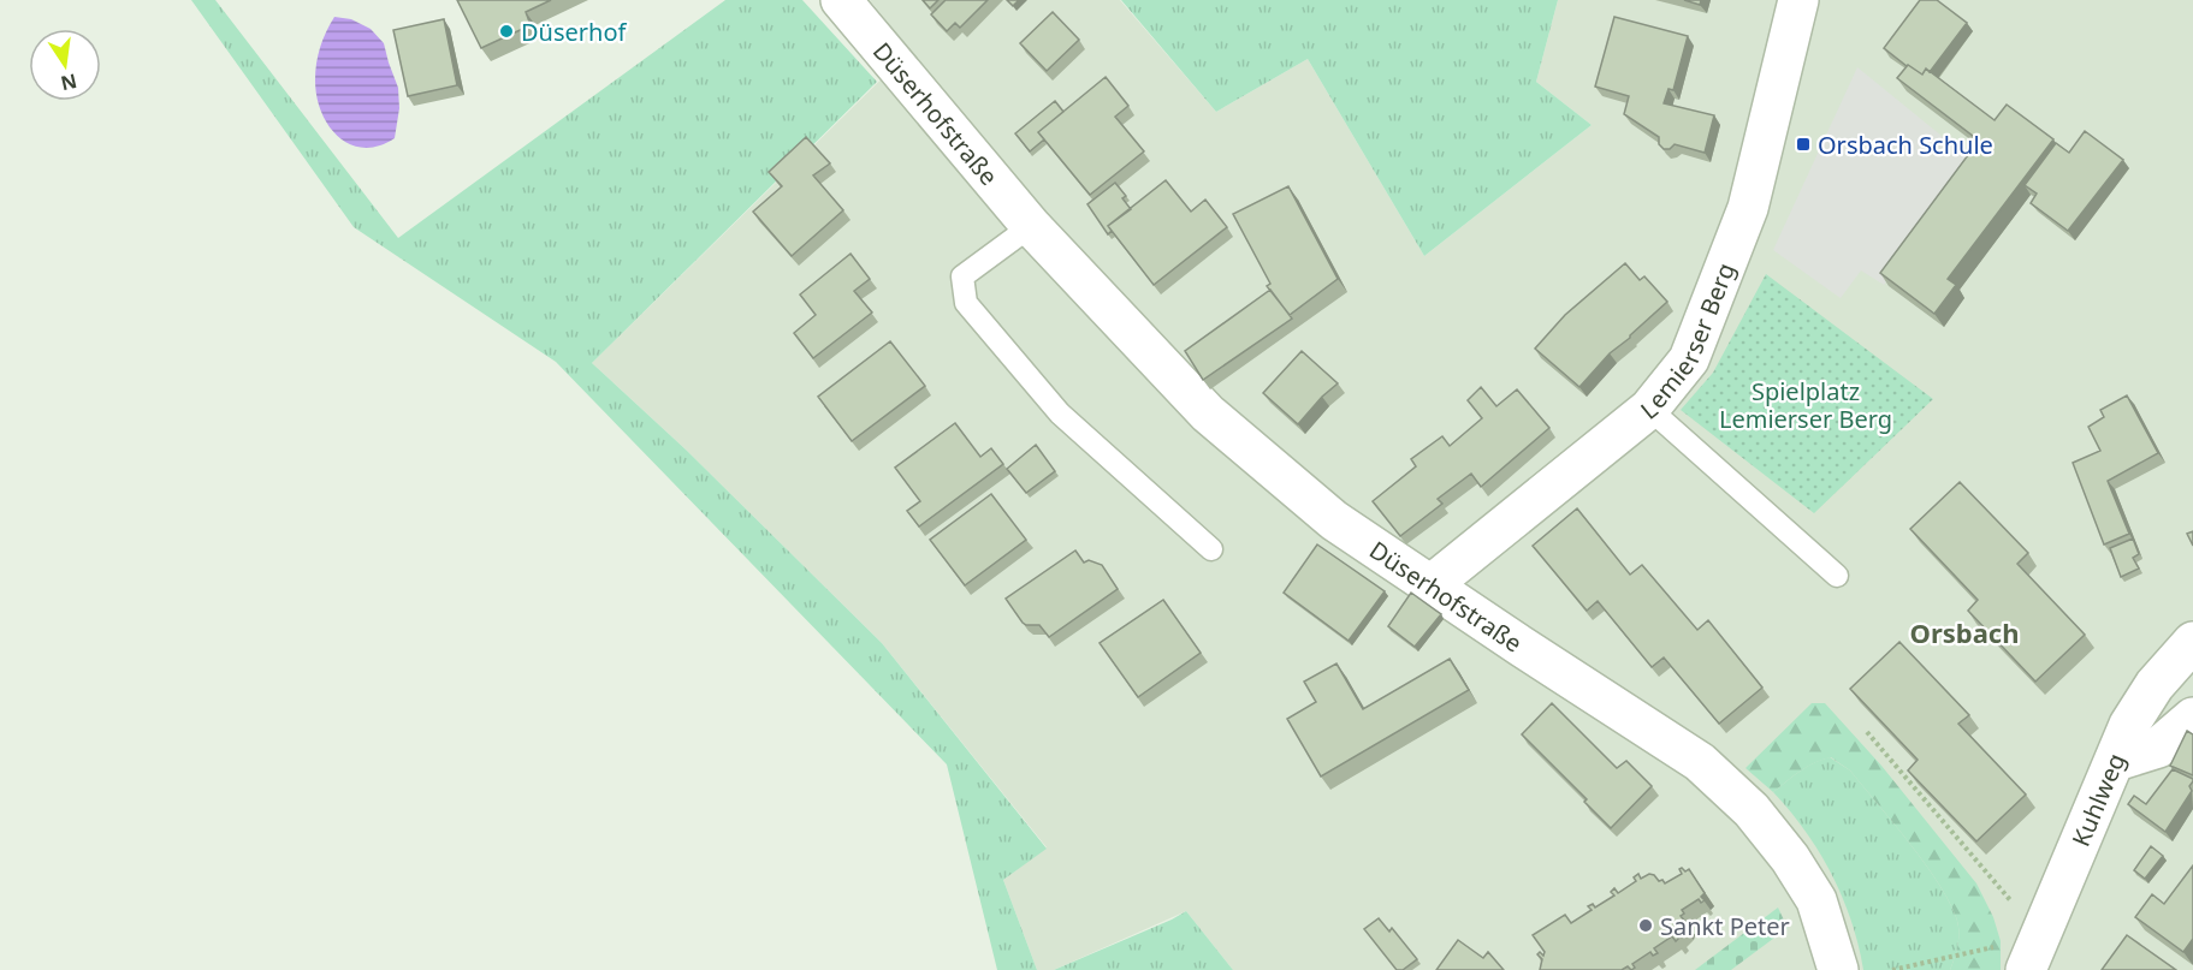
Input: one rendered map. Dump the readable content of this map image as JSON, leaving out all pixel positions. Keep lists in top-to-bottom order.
{
  "streets": {
    "street": ["Düserhofstraße", "Lemierser Berg", "Kuhlweg"]
  },
  "crossings": [
    ["Düserhofstraße", "Lemierser Berg"]
  ],
  "districts": ["Orsbach"],
  "parks": ["Spielplatz Lemierser Berg"],
  "places": {
    "other": ["Düserhof", "Sankt Peter"],
    "transit": ["Orsbach Schule"]
  },
  "north": "bottom"
}
